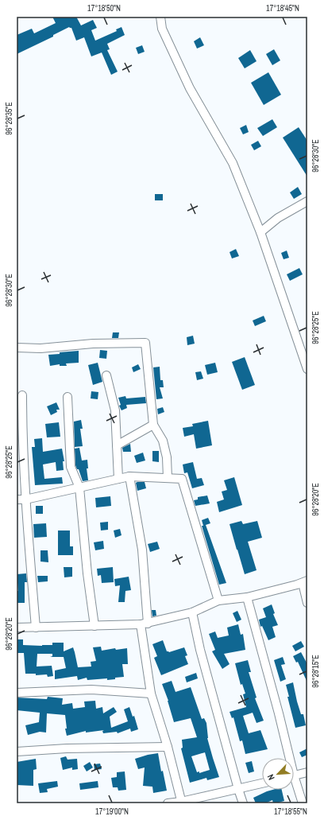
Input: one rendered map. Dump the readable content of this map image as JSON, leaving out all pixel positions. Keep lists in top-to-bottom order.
{
  "north": "bottom left",
  "coordinates": [
    "17°18'50\"N",
    "17°18'45\"N",
    "96°28'35\"E",
    "96°28'30\"E",
    "96°28'25\"E",
    "96°28'20\"E",
    "96°28'15\"E",
    "17°19'00\"N",
    "17°18'55\"N"
  ]
}
